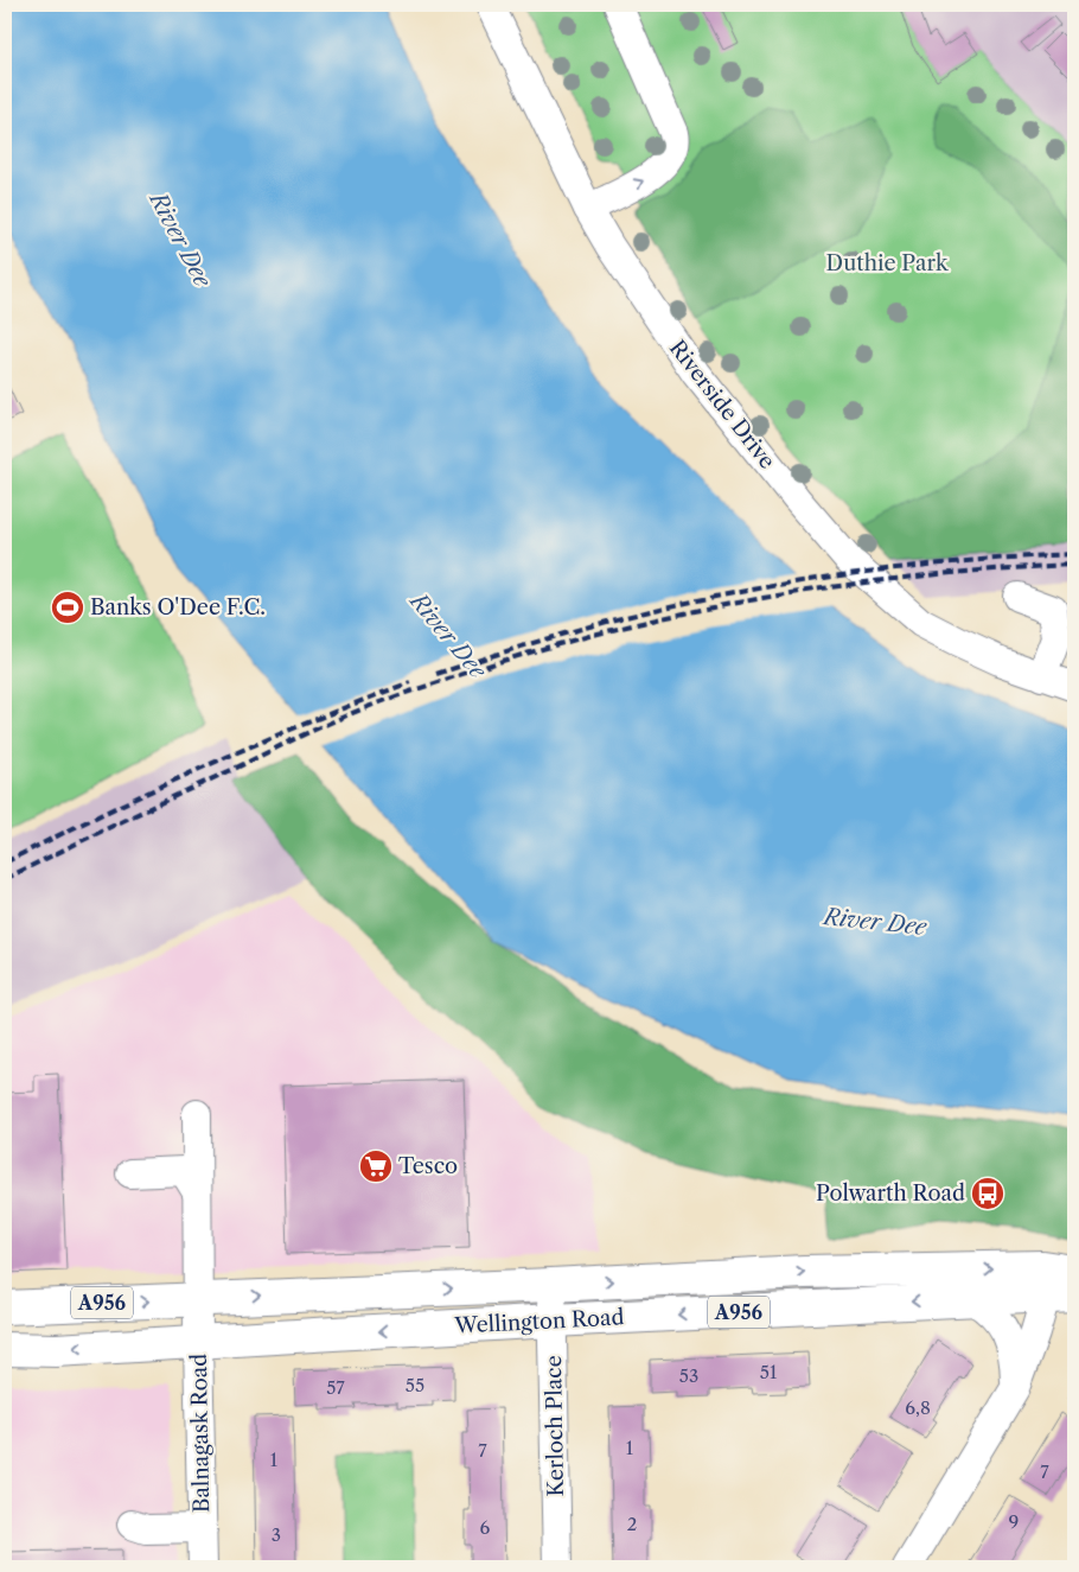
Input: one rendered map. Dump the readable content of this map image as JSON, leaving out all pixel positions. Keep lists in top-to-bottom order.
{
  "streets": {
    "main road": ["A956", "Wellington Road"],
    "street": ["Riverside Drive", "Kerloch Place", "Balnagask Road"]
  },
  "crossings": [
    ["Wellington Road", "Kerloch Place"],
    ["Wellington Road", "Balnagask Road"]
  ],
  "water": ["River Dee"],
  "parks": ["Duthie Park"],
  "places": {
    "sports": ["Banks O'Dee F.C."],
    "supermarket": ["Tesco"],
    "bus stop": ["Polwarth Road"]
  },
  "house_numbers": [
    "51",
    "53",
    "55",
    "57",
    "6,8",
    "1",
    "7",
    "1",
    "7",
    "9",
    "2",
    "6",
    "3"
  ]
}
